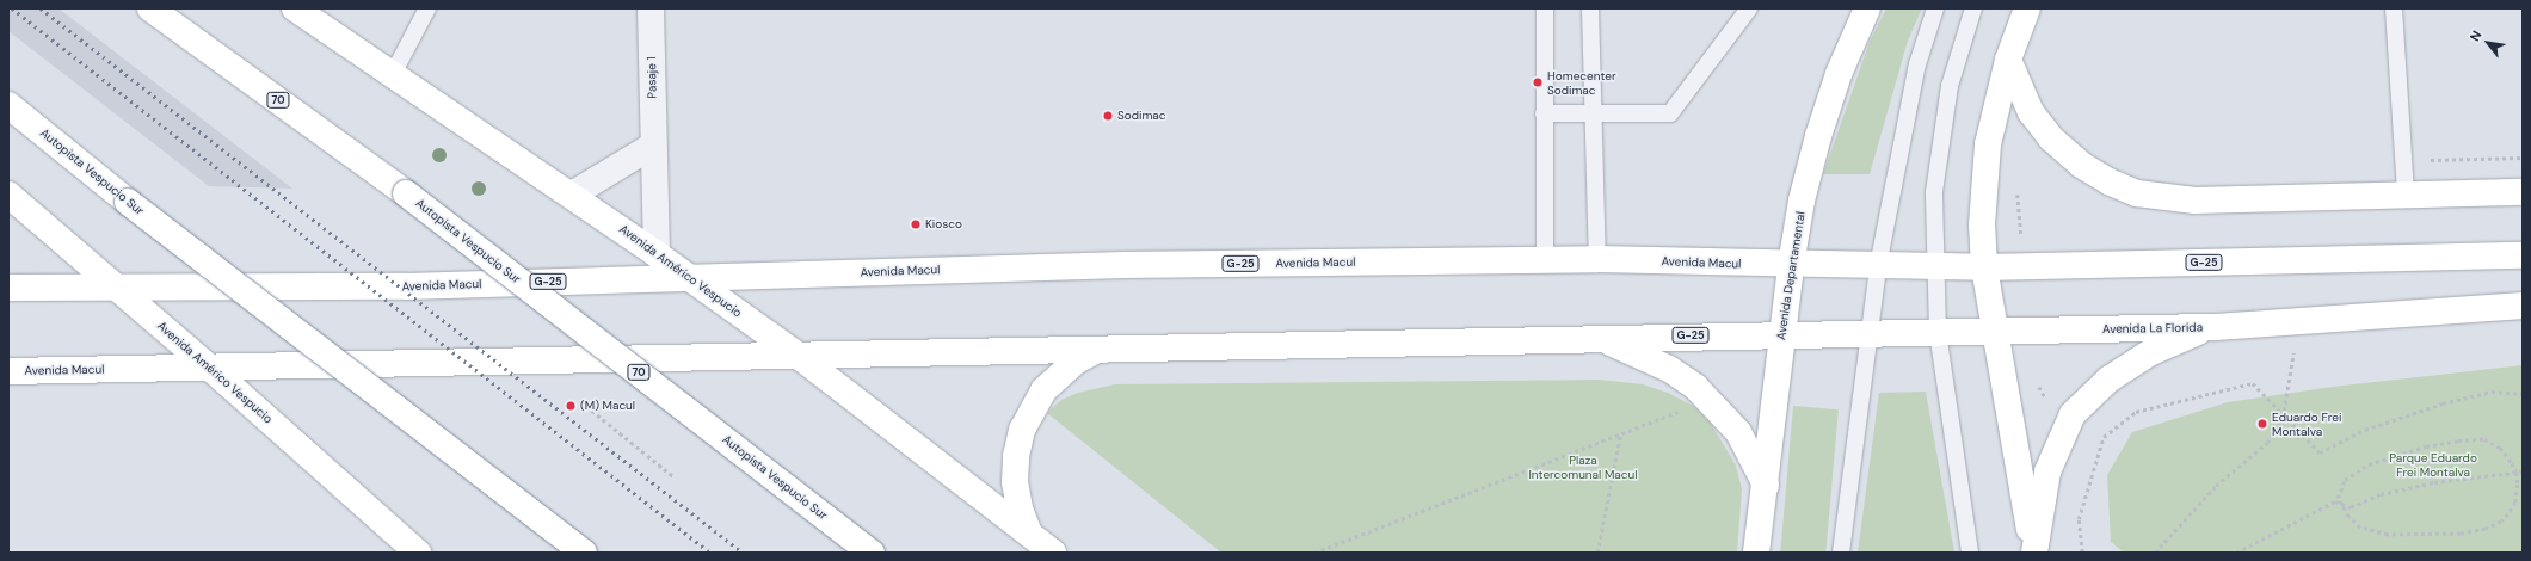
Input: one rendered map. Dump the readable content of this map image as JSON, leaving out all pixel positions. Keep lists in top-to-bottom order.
{
  "streets": {
    "main road": [
      "70",
      "Autopista Vespucio Sur",
      "Avenida Macul",
      "G-25",
      "Avenida Américo Vespucio",
      "Avenida Departamental",
      "Avenida La Florida"
    ],
    "street": ["Pasaje 1"]
  },
  "crossings": [
    ["Pasaje 1", "Avenida Américo Vespucio"],
    ["Avenida Macul", "G-25"],
    ["Avenida Macul", "Avenida Américo Vespucio"],
    ["Avenida Macul", "Avenida Departamental"],
    ["Avenida Macul", "Avenida La Florida"],
    ["G-25", "Avenida Departamental"],
    ["Avenida Departamental", "Avenida La Florida"]
  ],
  "parks": ["Parque Eduardo Frei Montalva", "Plaza Intercomunal Macul"],
  "places": [
    "Homecenter Sodimac",
    "Sodimac",
    "Kiosco",
    "(M) Macul",
    "Eduardo Frei Montalva"
  ],
  "north": "top left"
}
